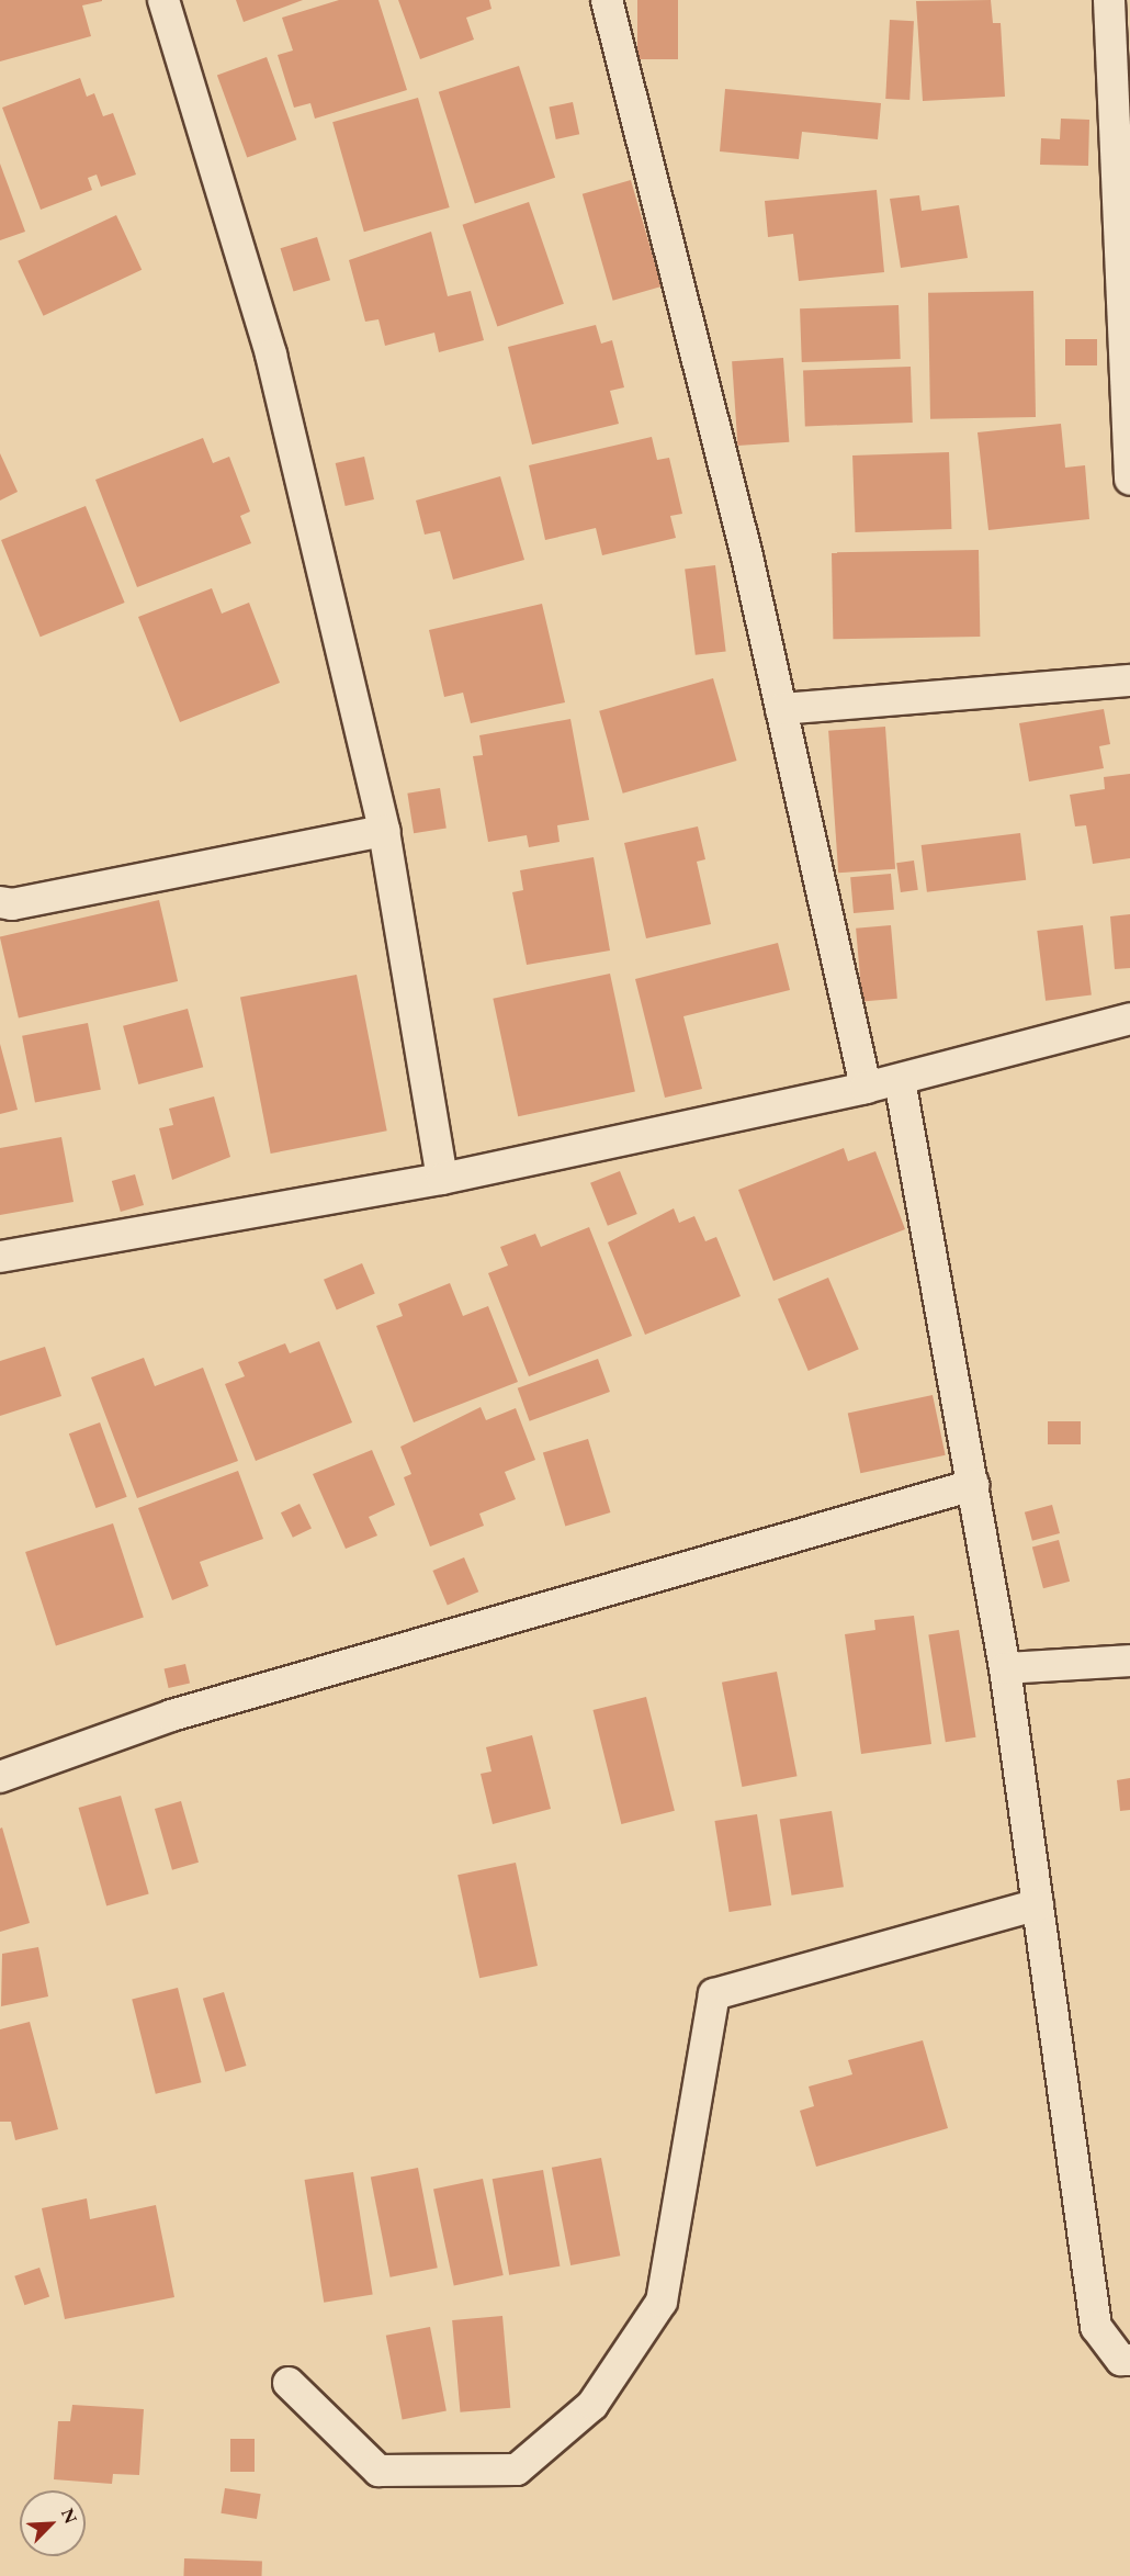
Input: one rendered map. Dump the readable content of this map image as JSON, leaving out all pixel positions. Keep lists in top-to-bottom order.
{
  "north": "top right"
}
